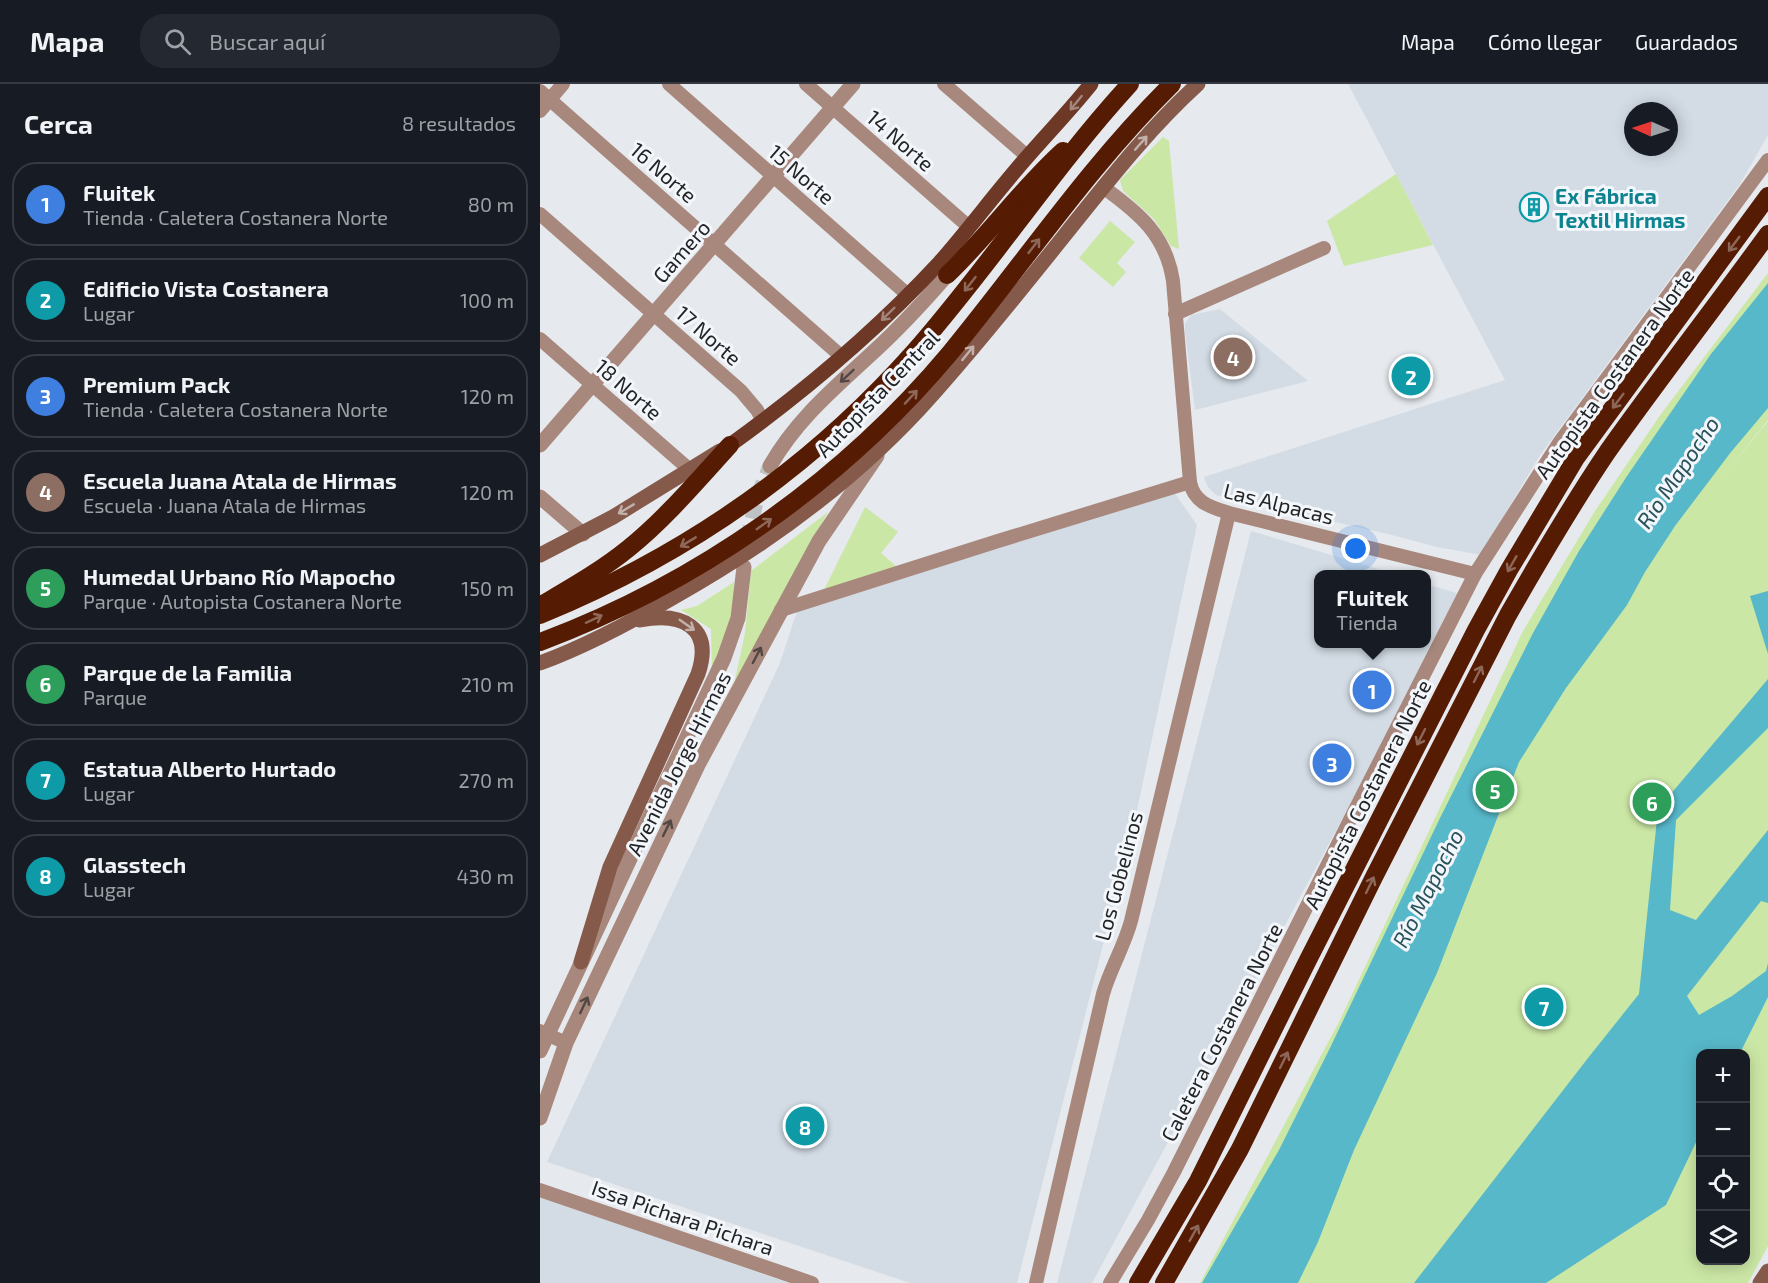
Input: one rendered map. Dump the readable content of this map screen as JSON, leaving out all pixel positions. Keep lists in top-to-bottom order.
{
  "streets": {
    "highway": ["Autopista Costanera Norte", "Autopista Central"],
    "street": [
      "14 Norte",
      "16 Norte",
      "15 Norte",
      "Gamero",
      "17 Norte",
      "18 Norte",
      "Las Alpacas",
      "Avenida Jorge Hirmas",
      "Los Gobelinos",
      "Caletera Costanera Norte",
      "Issa Pichara Pichara"
    ]
  },
  "crossings": [
    ["14 Norte", "Gamero"],
    ["16 Norte", "Gamero"],
    ["15 Norte", "Gamero"],
    ["Gamero", "17 Norte"],
    ["Gamero", "18 Norte"],
    ["Las Alpacas", "Los Gobelinos"],
    ["Las Alpacas", "Caletera Costanera Norte"]
  ],
  "water": ["Río Mapocho"],
  "places": {
    "building": ["Ex Fábrica Textil Hirmas"]
  },
  "north": "left",
  "page": {
    "header": "Mapa",
    "search": "Buscar aquí",
    "nav": ["Mapa", "Cómo llegar", "Guardados"],
    "heading": ["Cerca", "8 resultados"],
    "list": [
      {
        "mark": "1",
        "name": "Fluitek",
        "note": "Tienda · Caletera Costanera Norte",
        "value": "80 m"
      },
      {
        "mark": "2",
        "name": "Edificio Vista Costanera",
        "note": "Lugar",
        "value": "100 m"
      },
      {
        "mark": "3",
        "name": "Premium Pack",
        "note": "Tienda · Caletera Costanera Norte",
        "value": "120 m"
      },
      {
        "mark": "4",
        "name": "Escuela Juana Atala de Hirmas",
        "note": "Escuela · Juana Atala de Hirmas",
        "value": "120 m"
      },
      {
        "mark": "5",
        "name": "Humedal Urbano Río Mapocho",
        "note": "Parque · Autopista Costanera Norte",
        "value": "150 m"
      },
      {
        "mark": "6",
        "name": "Parque de la Familia",
        "note": "Parque",
        "value": "210 m"
      },
      {
        "mark": "7",
        "name": "Estatua Alberto Hurtado",
        "note": "Lugar",
        "value": "270 m"
      },
      {
        "mark": "8",
        "name": "Glasstech",
        "note": "Lugar",
        "value": "430 m"
      }
    ],
    "pins": [
      "4",
      "2",
      "1",
      "3",
      "5",
      "6",
      "7",
      "8"
    ],
    "popup": ["Fluitek", "Tienda"],
    "map_buttons": ["+", "−"]
  }
}
